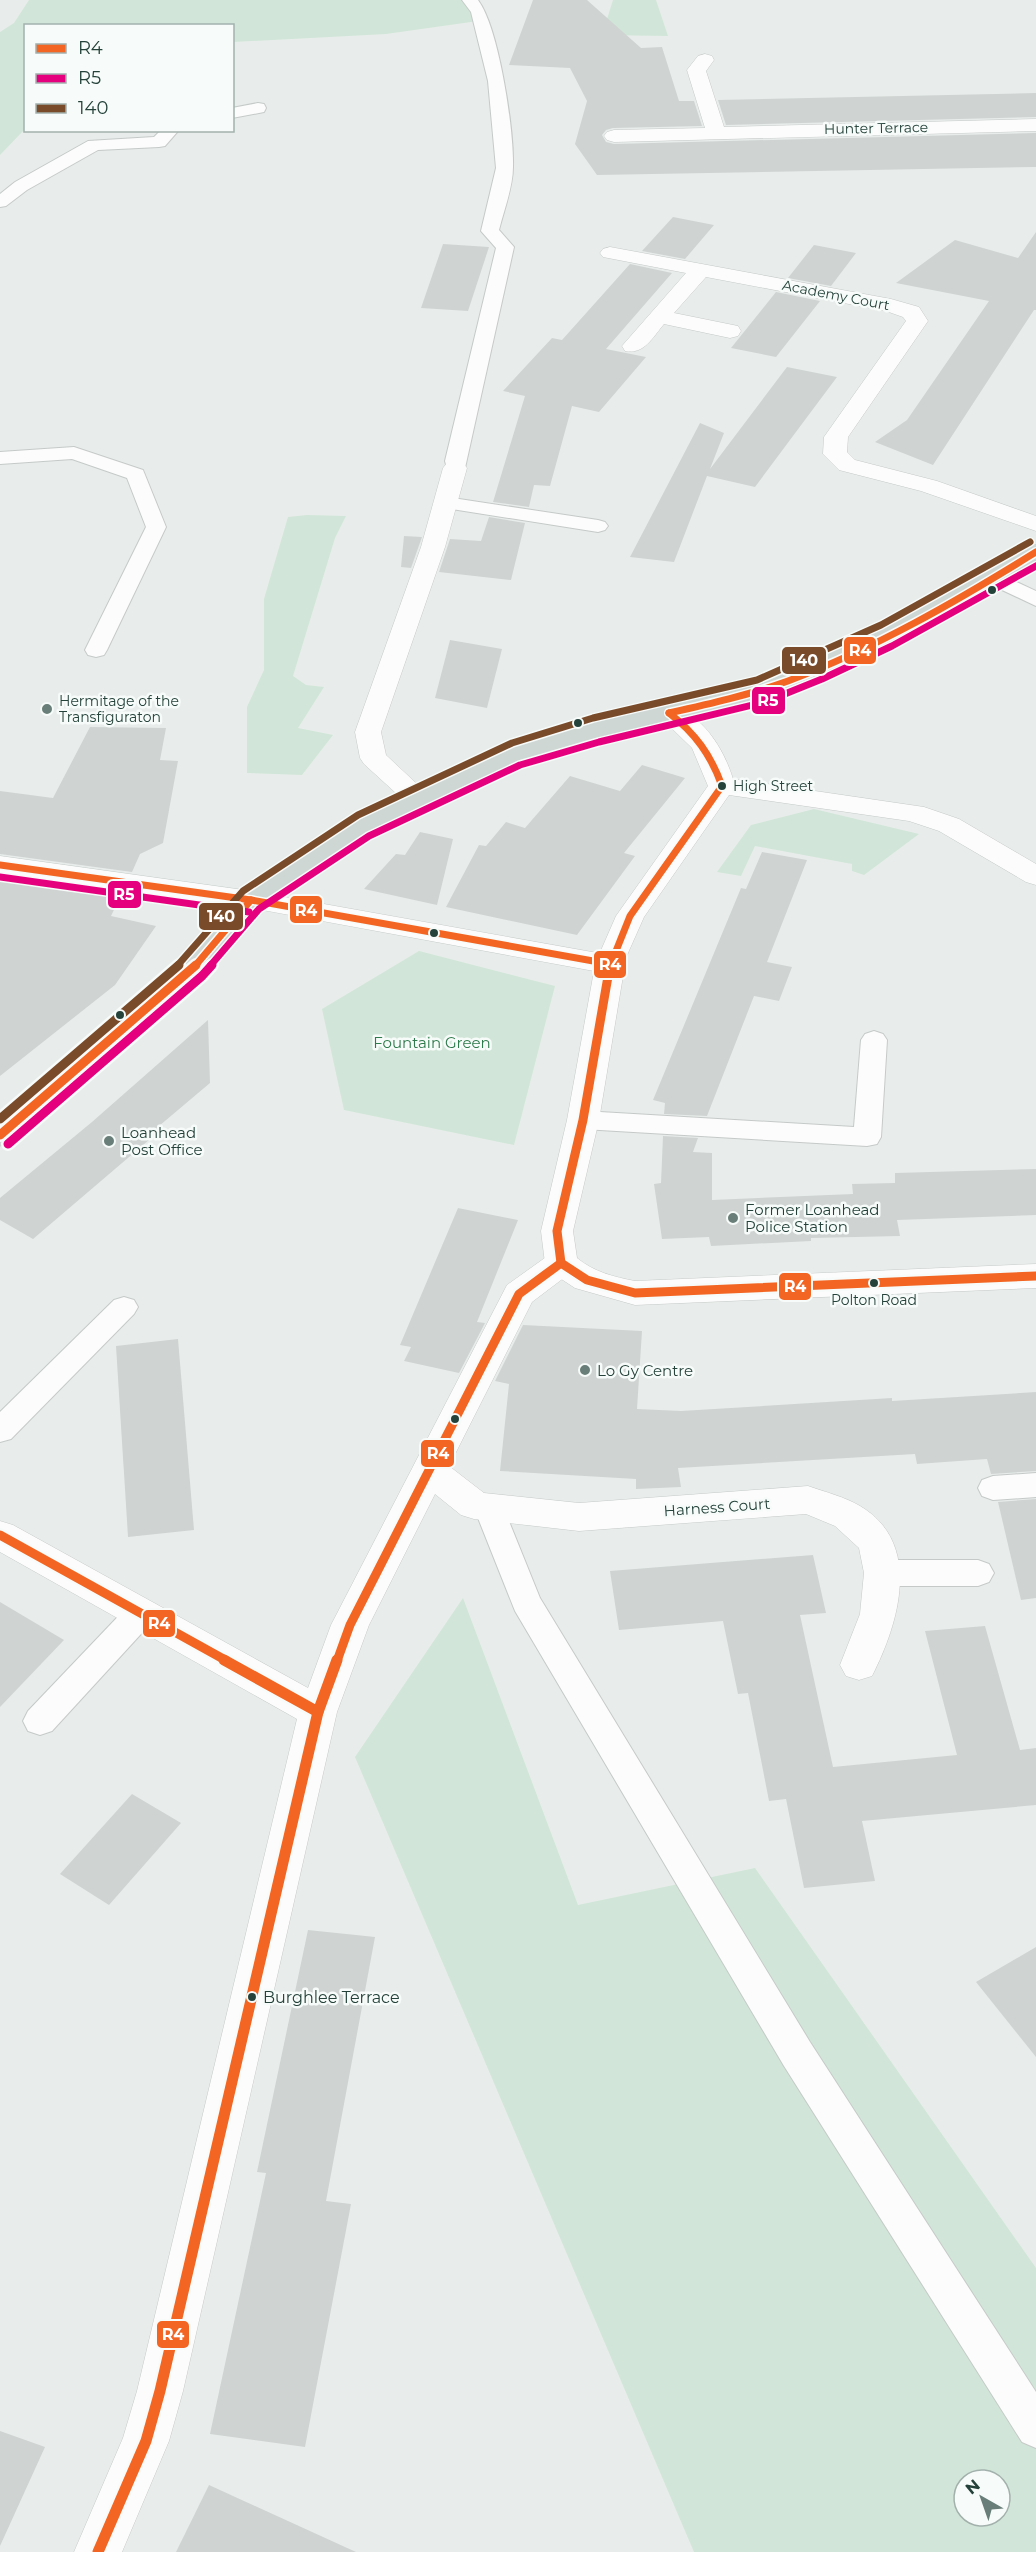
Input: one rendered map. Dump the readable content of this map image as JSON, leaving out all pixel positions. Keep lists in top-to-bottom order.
{
  "streets": {
    "street": ["Hunter Terrace", "Academy Court", "Harness Court"]
  },
  "parks": ["Fountain Green"],
  "places": [
    "Hermitage of the Transfiguraton",
    "High Street",
    "Loanhead Post Office",
    "Former Loanhead Police Station",
    "Polton Road",
    "Lo Gy Centre",
    "Burghlee Terrace"
  ],
  "lines": ["transit line 140", "transit line R4", "transit line R5"],
  "legend": ["R4", "R5", "140"],
  "north": "top left"
}
